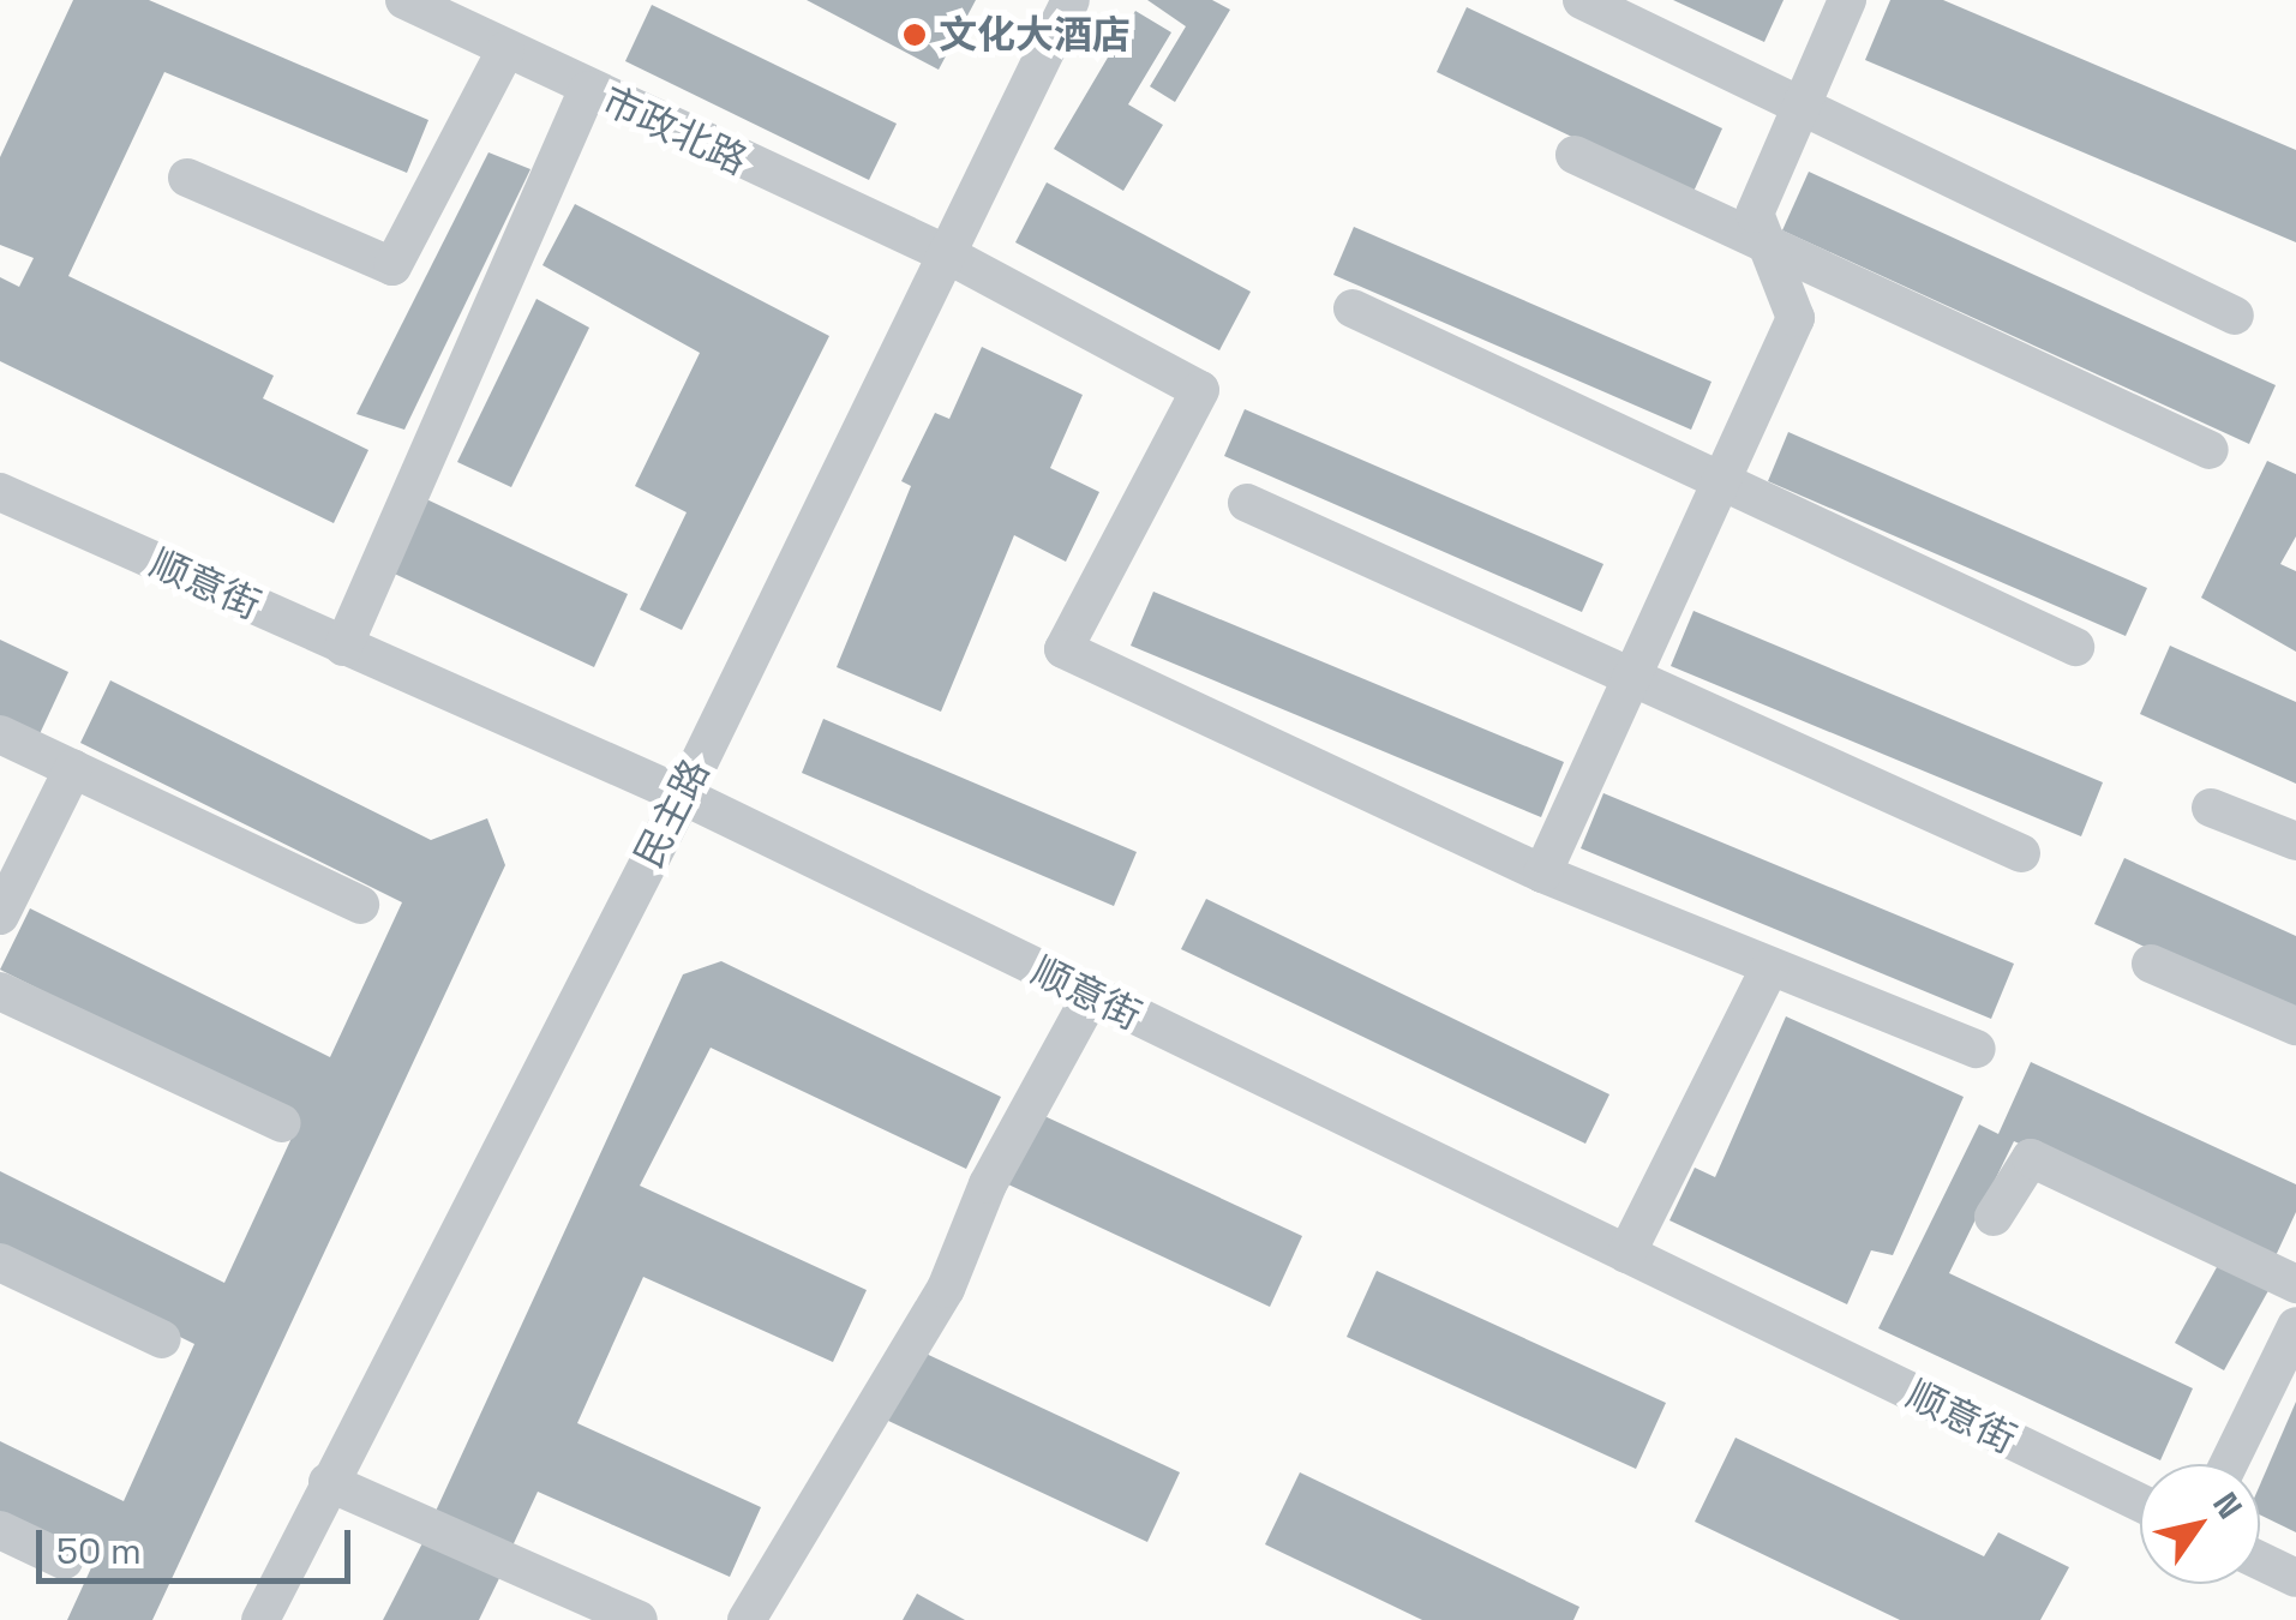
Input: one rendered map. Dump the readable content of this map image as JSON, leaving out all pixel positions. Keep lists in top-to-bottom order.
{
  "streets": {
    "street": ["市政北路", "顺意街", "民主路"]
  },
  "crossings": [
    ["市政北路", "民主路"],
    ["顺意街", "民主路"]
  ],
  "places": ["文化大酒店"],
  "scale_bar": "50 m",
  "north": "top right"
}
